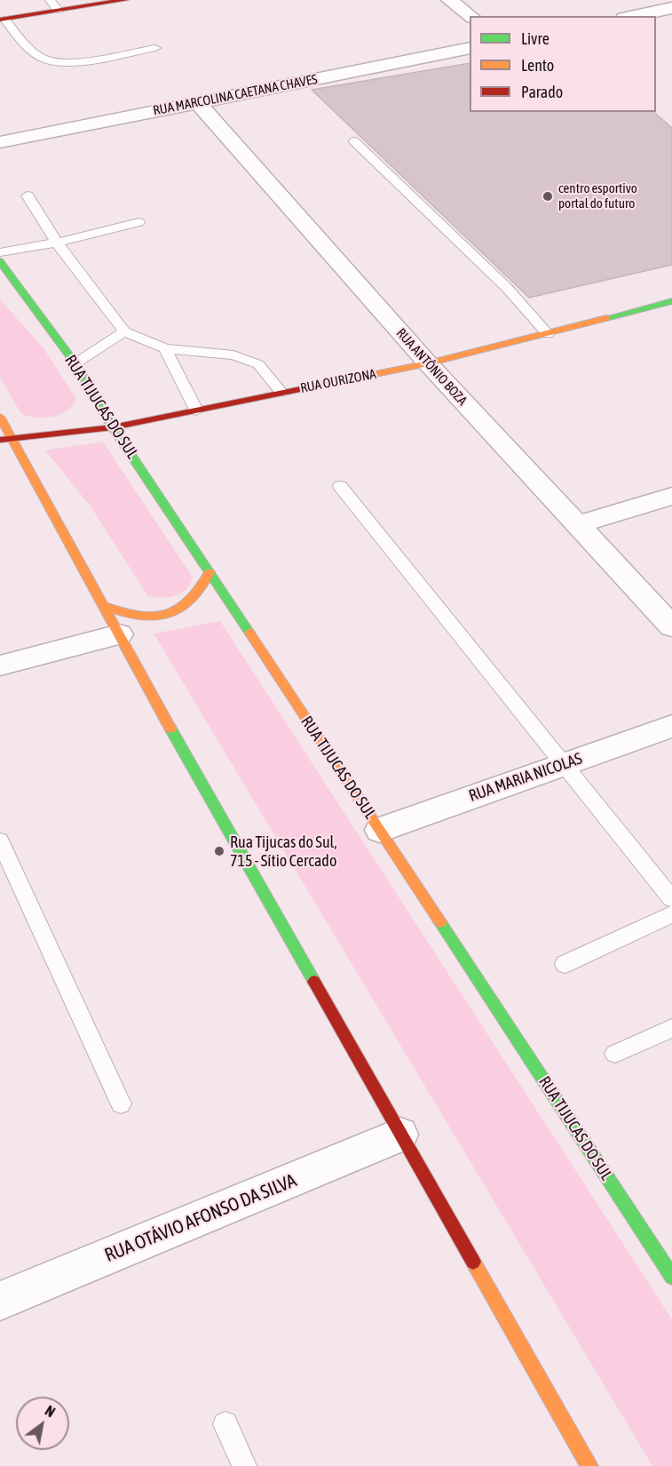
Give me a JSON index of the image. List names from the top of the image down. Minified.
{"streets":{"main road":["RUA OURIZONA","RUA TIJUCAS DO SUL"],"street":["RUA MARCOLINA CAETANA CHAVES","RUA ANTÔNIO BOZA","RUA MARIA NICOLAS","RUA OTÁVIO AFONSO DA SILVA"]},"crossings":[["RUA MARCOLINA CAETANA CHAVES","RUA ANTÔNIO BOZA"],["RUA ANTÔNIO BOZA","RUA OURIZONA"],["RUA OURIZONA","RUA TIJUCAS DO SUL"],["RUA TIJUCAS DO SUL","RUA MARIA NICOLAS"]],"places":["centro esportivo portal do futuro","Rua Tijucas do Sul, 715 - Sítio Cercado"],"legend":["Livre","Lento","Parado"],"north":"top right"}
